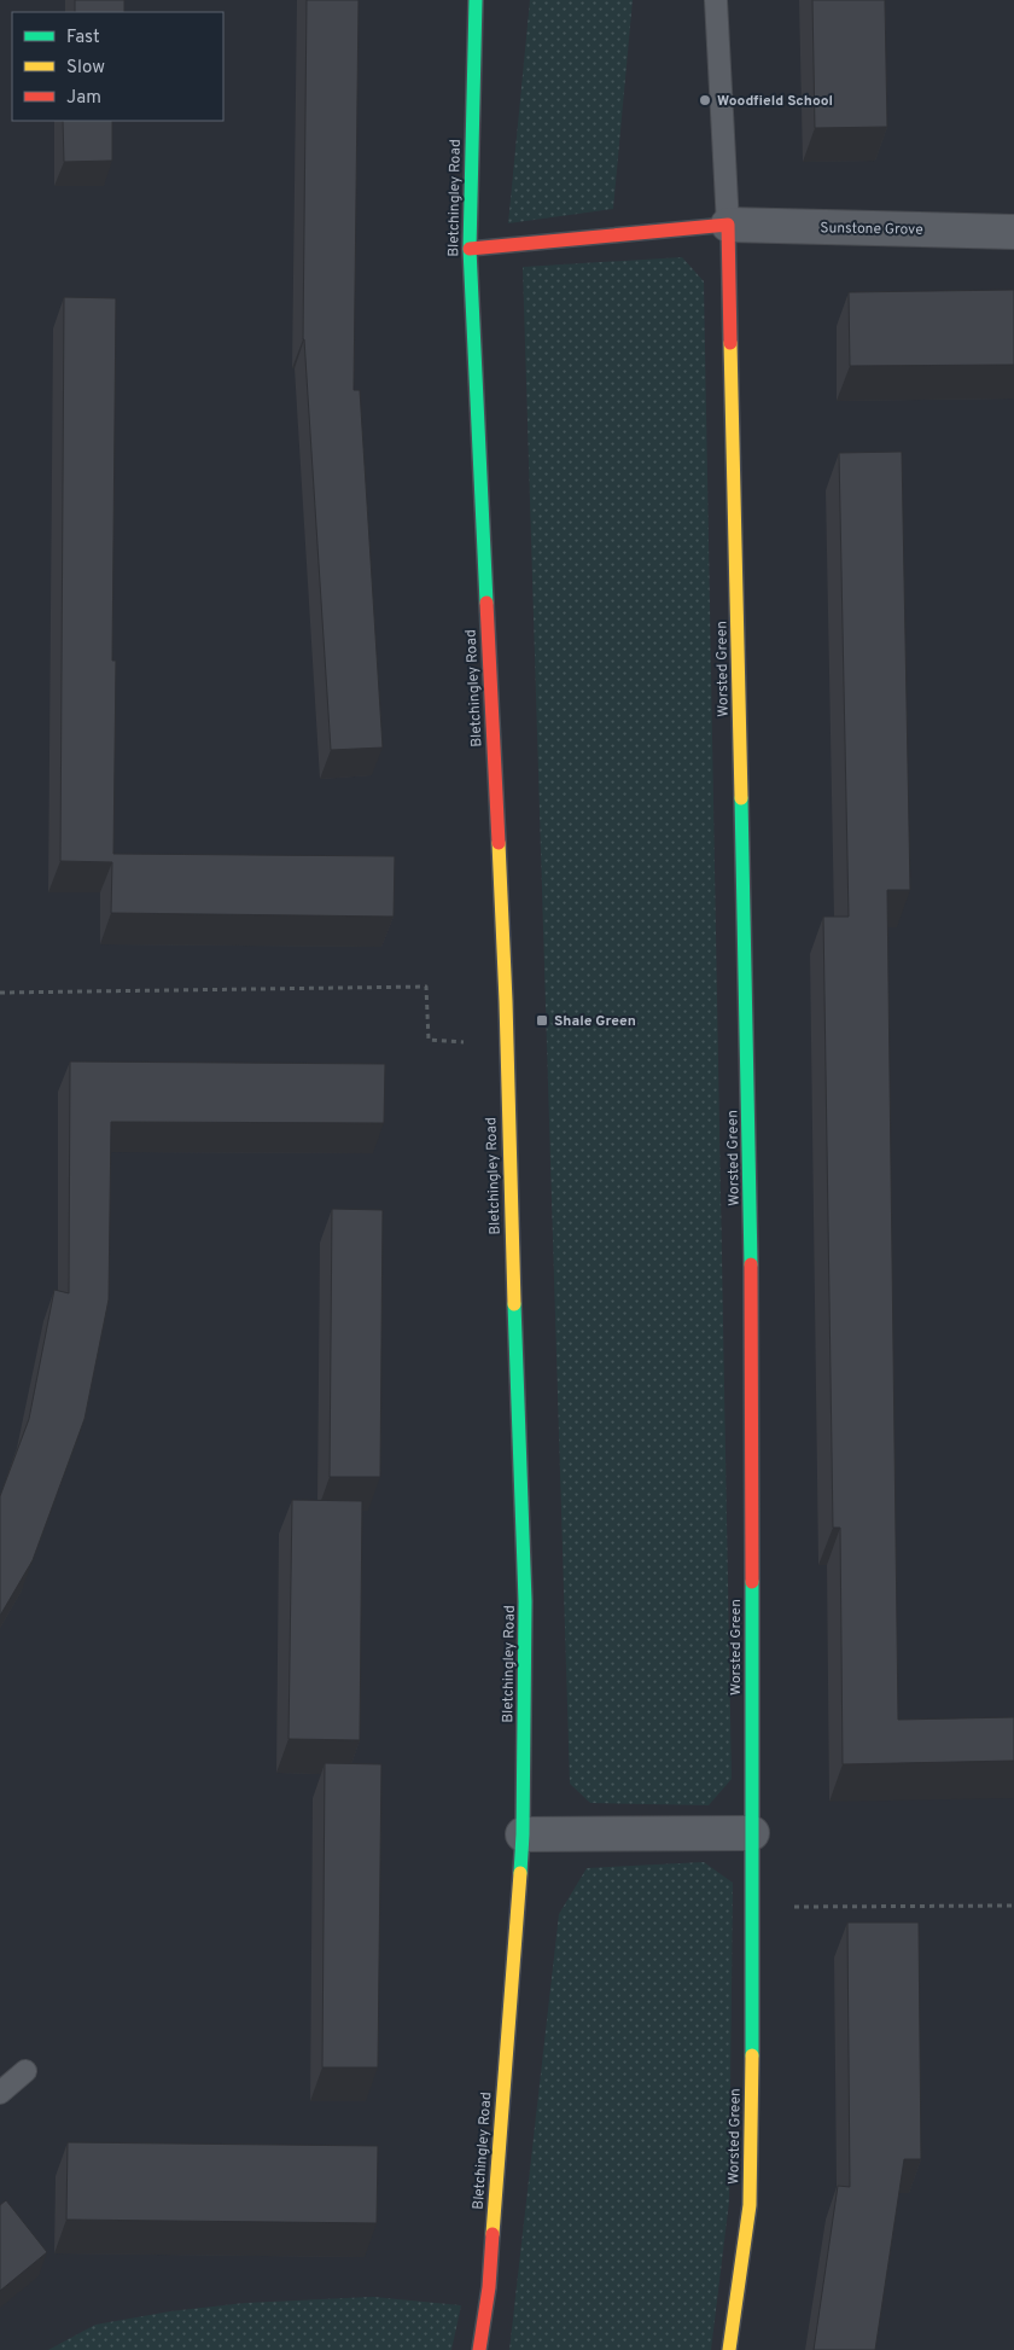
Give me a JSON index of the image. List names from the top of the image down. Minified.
{"streets":{"street":["Bletchingley Road","Sunstone Grove","Worsted Green"]},"crossings":[["Sunstone Grove","Worsted Green"]],"places":{"other":["Woodfield School"],"transit":["Shale Green"]},"legend":["Fast","Slow","Jam"]}
